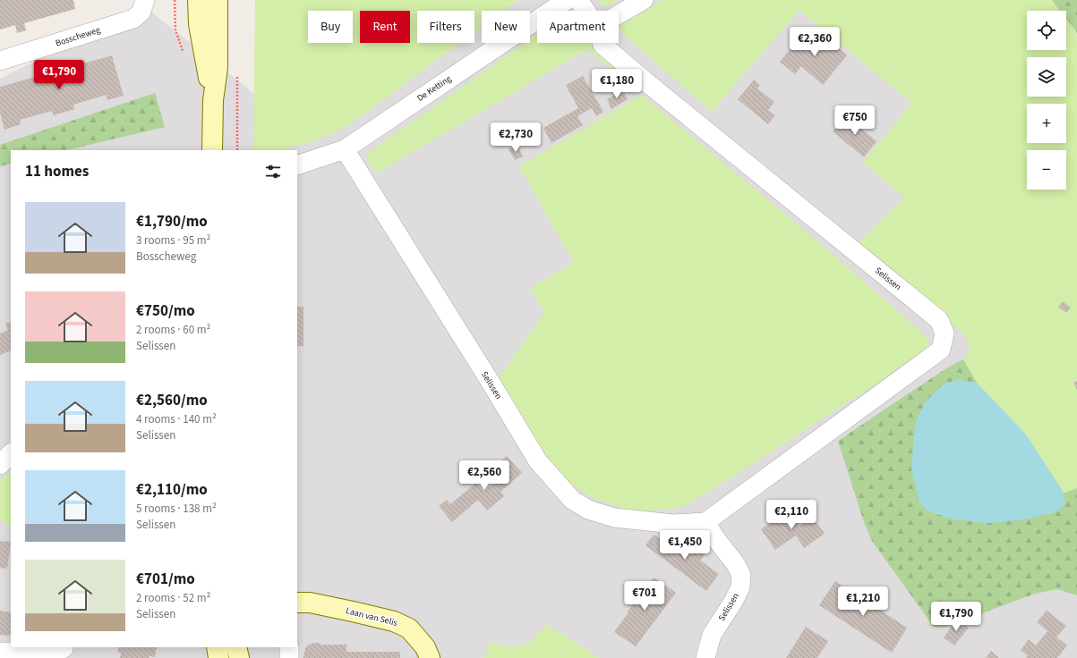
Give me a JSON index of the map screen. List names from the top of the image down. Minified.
{"streets":{"main road":["Laan van Selis"],"street":["Bosscheweg","De Ketting","Selissen"]},"crossings":[["De Ketting","Selissen"]],"page":{"map_buttons":["+","−"],"chip":["Buy","Rent","Filters","New","Apartment"],"price":["€2,360","€1,790","€1,180","€750","€2,730","€2,560","€2,110","€1,450","€701","€1,210","€1,790"],"heading":"11 homes","list":[{"name":"€1,790/mo","note":"3 rooms · 95 m² · Bosscheweg"},{"name":"€750/mo","note":"2 rooms · 60 m² · Selissen"},{"name":"€2,560/mo","note":"4 rooms · 140 m² · Selissen"},{"name":"€2,110/mo","note":"5 rooms · 138 m² · Selissen"},{"name":"€701/mo","note":"2 rooms · 52 m² · Selissen"}]}}
